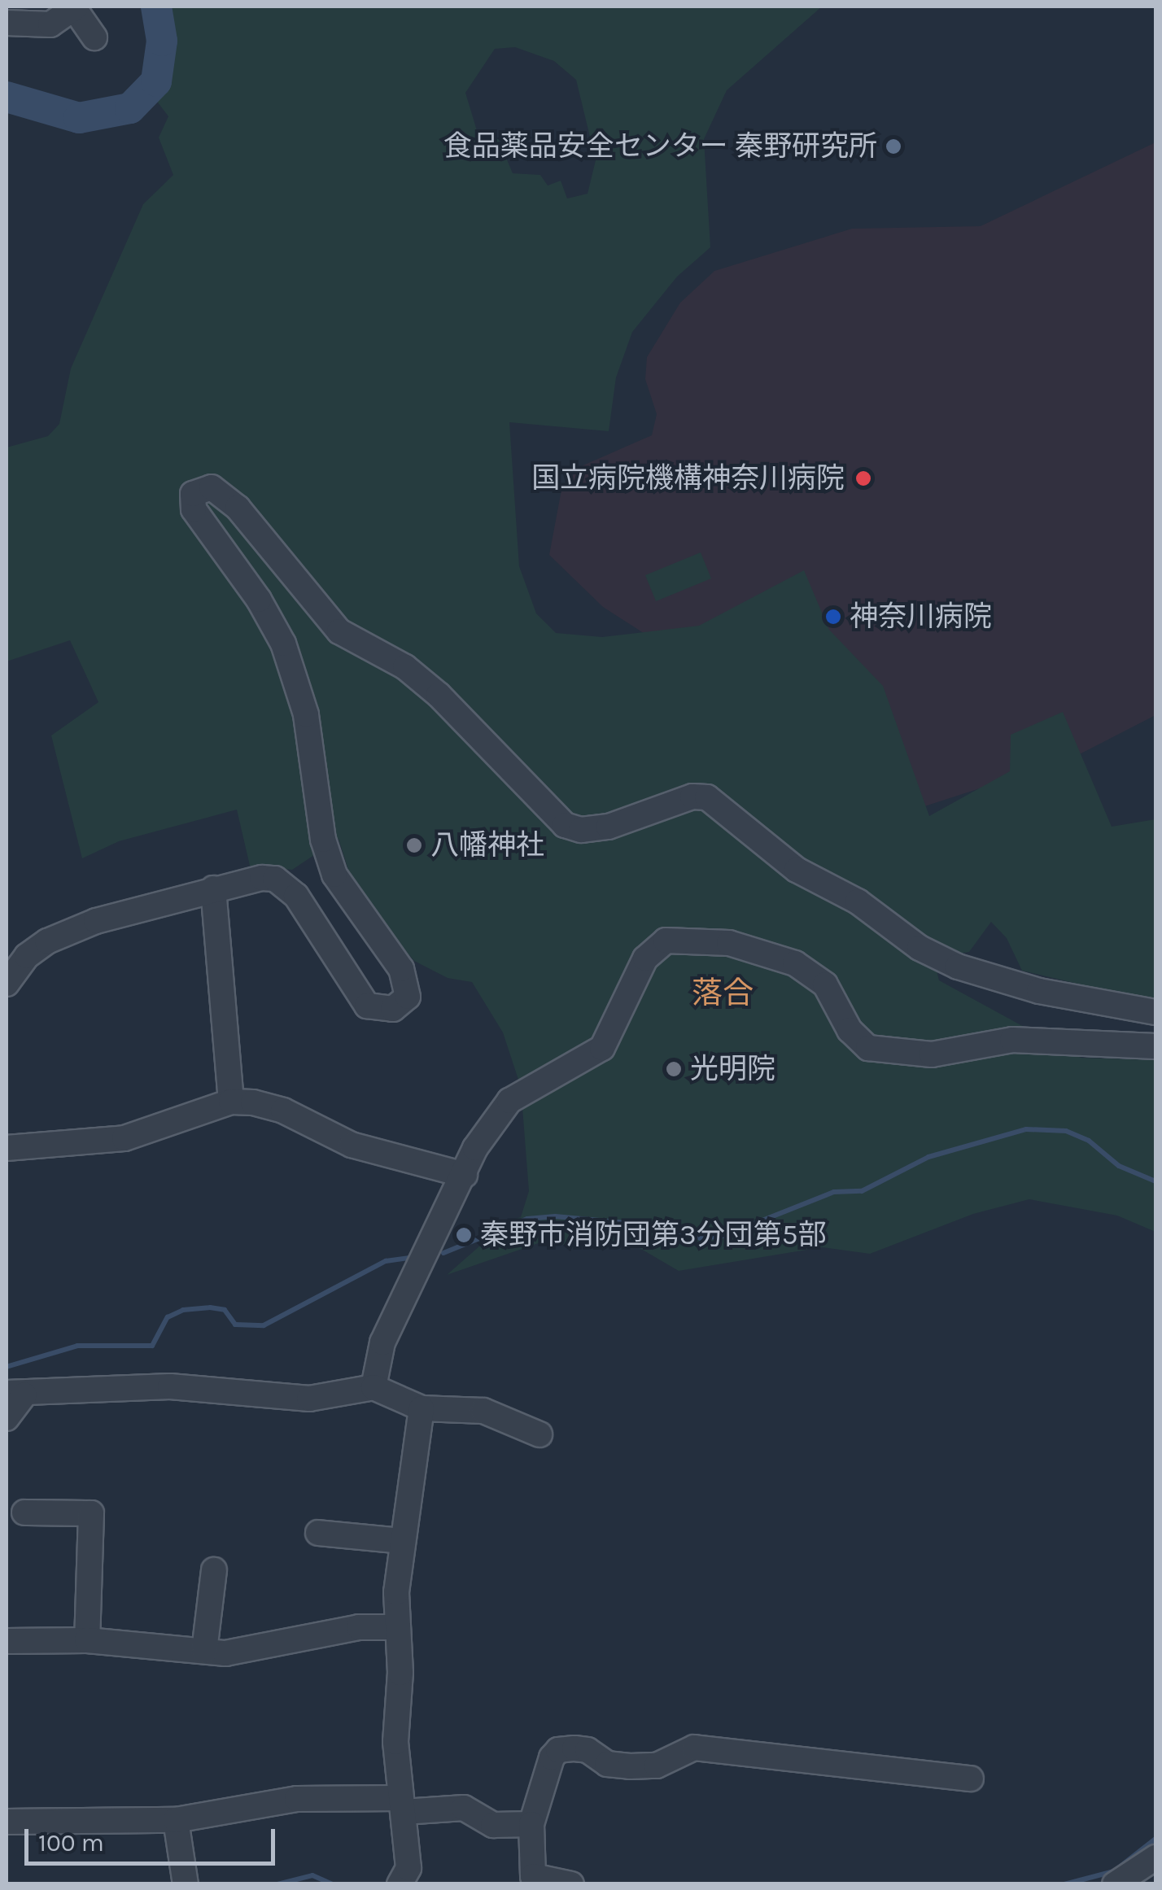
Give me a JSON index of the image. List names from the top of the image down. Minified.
{"districts":["落合"],"places":["食品薬品安全センター 秦野研究所","国立病院機構神奈川病院","神奈川病院","八幡神社","光明院","秦野市消防団第3分団第5部"],"scale_bar":"100 m"}
